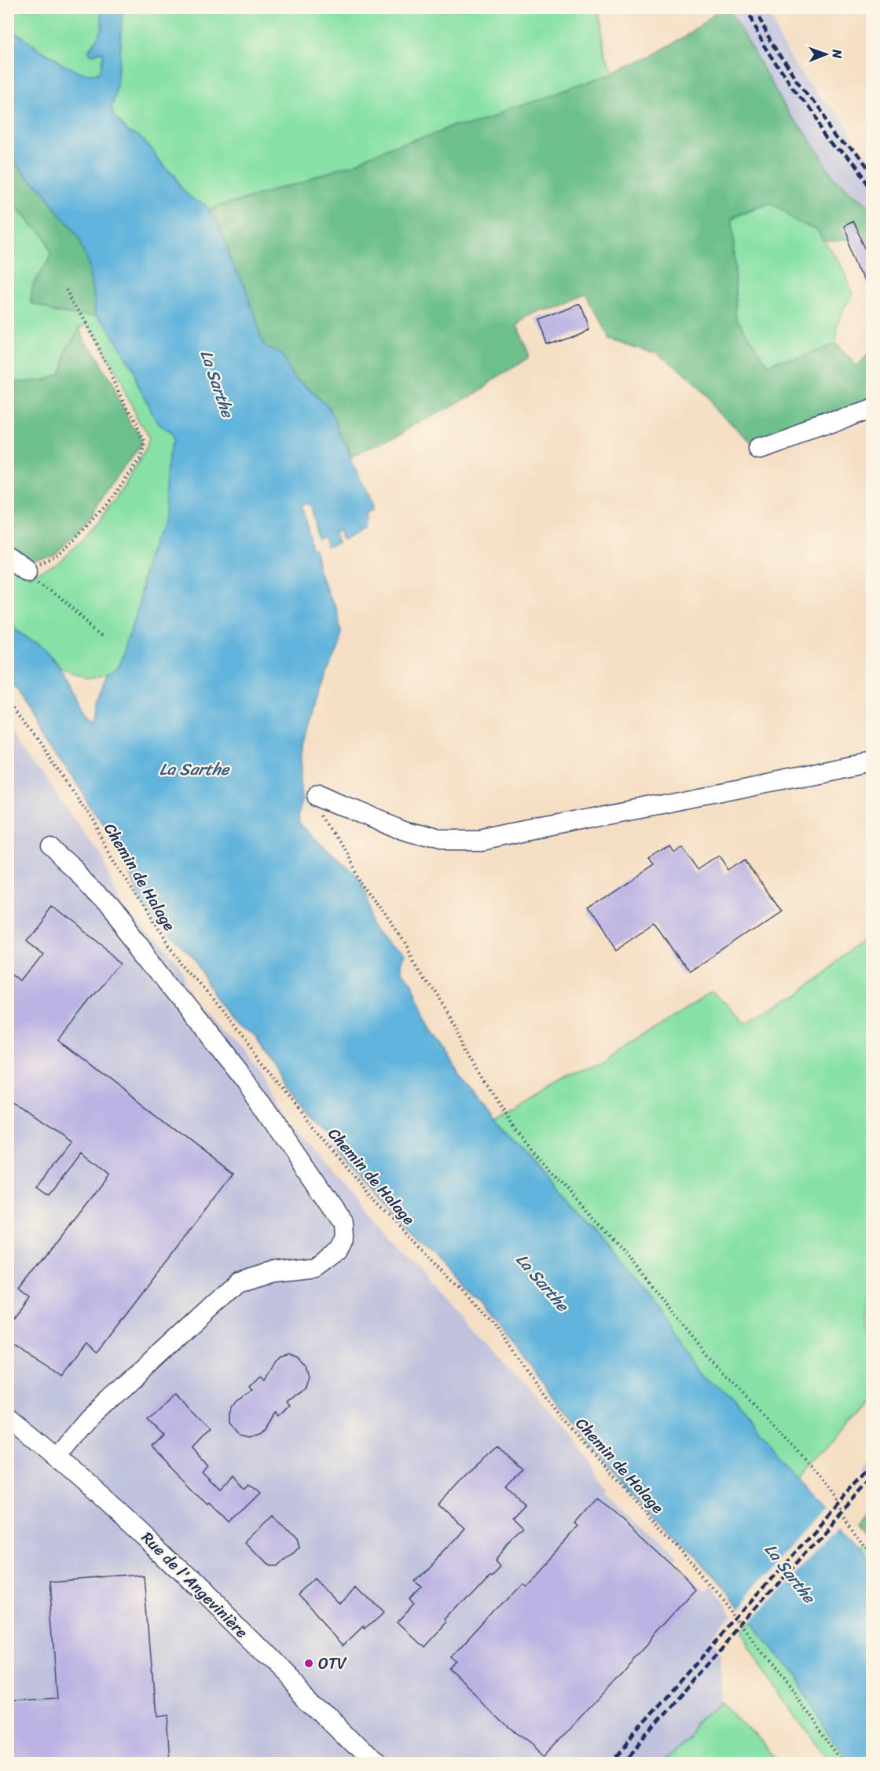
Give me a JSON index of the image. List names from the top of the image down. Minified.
{"streets":{"street":["Rue de l'Angevinière"],"path":["Chemin de Halage"]},"water":["La Sarthe"],"places":["OTV"],"north":"right"}
